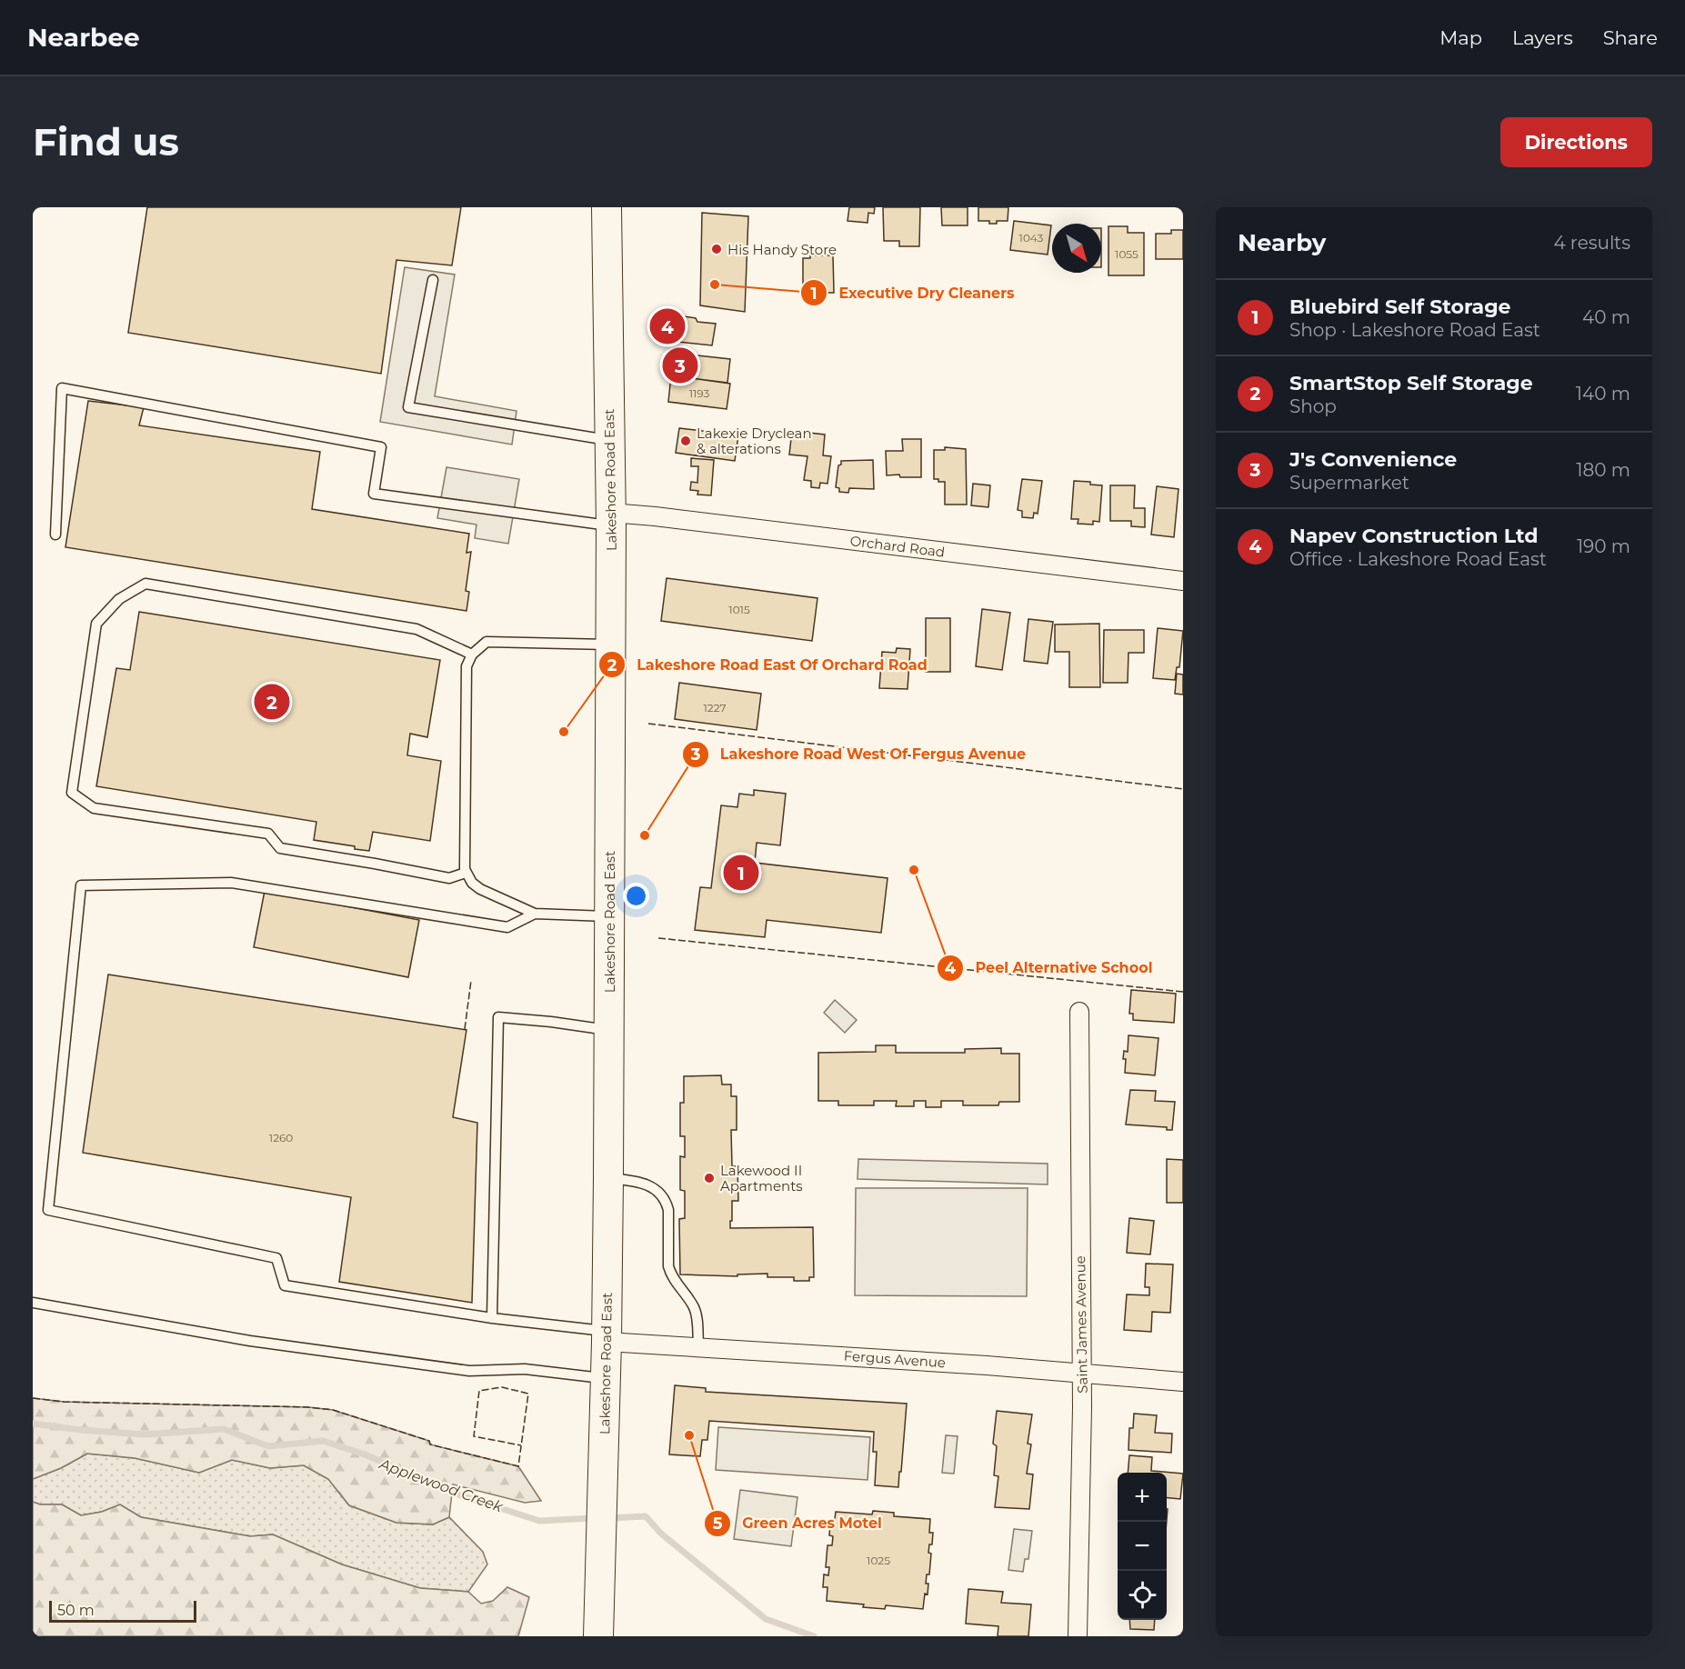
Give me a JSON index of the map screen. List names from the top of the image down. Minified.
{"streets":{"main road":["Lakeshore Road East"],"street":["Orchard Road","Saint James Avenue","Fergus Avenue"]},"crossings":[["Lakeshore Road East","Orchard Road"],["Lakeshore Road East","Fergus Avenue"],["Saint James Avenue","Fergus Avenue"]],"water":["Applewood Creek"],"places":["His Handy Store","Executive Dry Cleaners","Lakexie Dryclean & alterations","Lakeshore Road East Of Orchard Road","Lakeshore Road West Of Fergus Avenue","Peel Alternative School","Lakewood II Apartments","Green Acres Motel"],"house_numbers":["1043","1055","1193","1015","1227","1260","1025"],"scale_bar":"50 m","north":"bottom right","page":{"header":"Nearbee","nav":["Map","Layers","Share"],"buttons":"Directions","title":"Find us","heading":["Nearby","4 results"],"list":[{"mark":"1","name":"Bluebird Self Storage","note":"Shop · Lakeshore Road East","value":"40 m"},{"mark":"2","name":"SmartStop Self Storage","note":"Shop","value":"140 m"},{"mark":"3","name":"J's Convenience","note":"Supermarket","value":"180 m"},{"mark":"4","name":"Napev Construction Ltd","note":"Office · Lakeshore Road East","value":"190 m"}],"pins":["4","3","2","1"],"map_buttons":["+","−"],"scale":"50 m"}}
